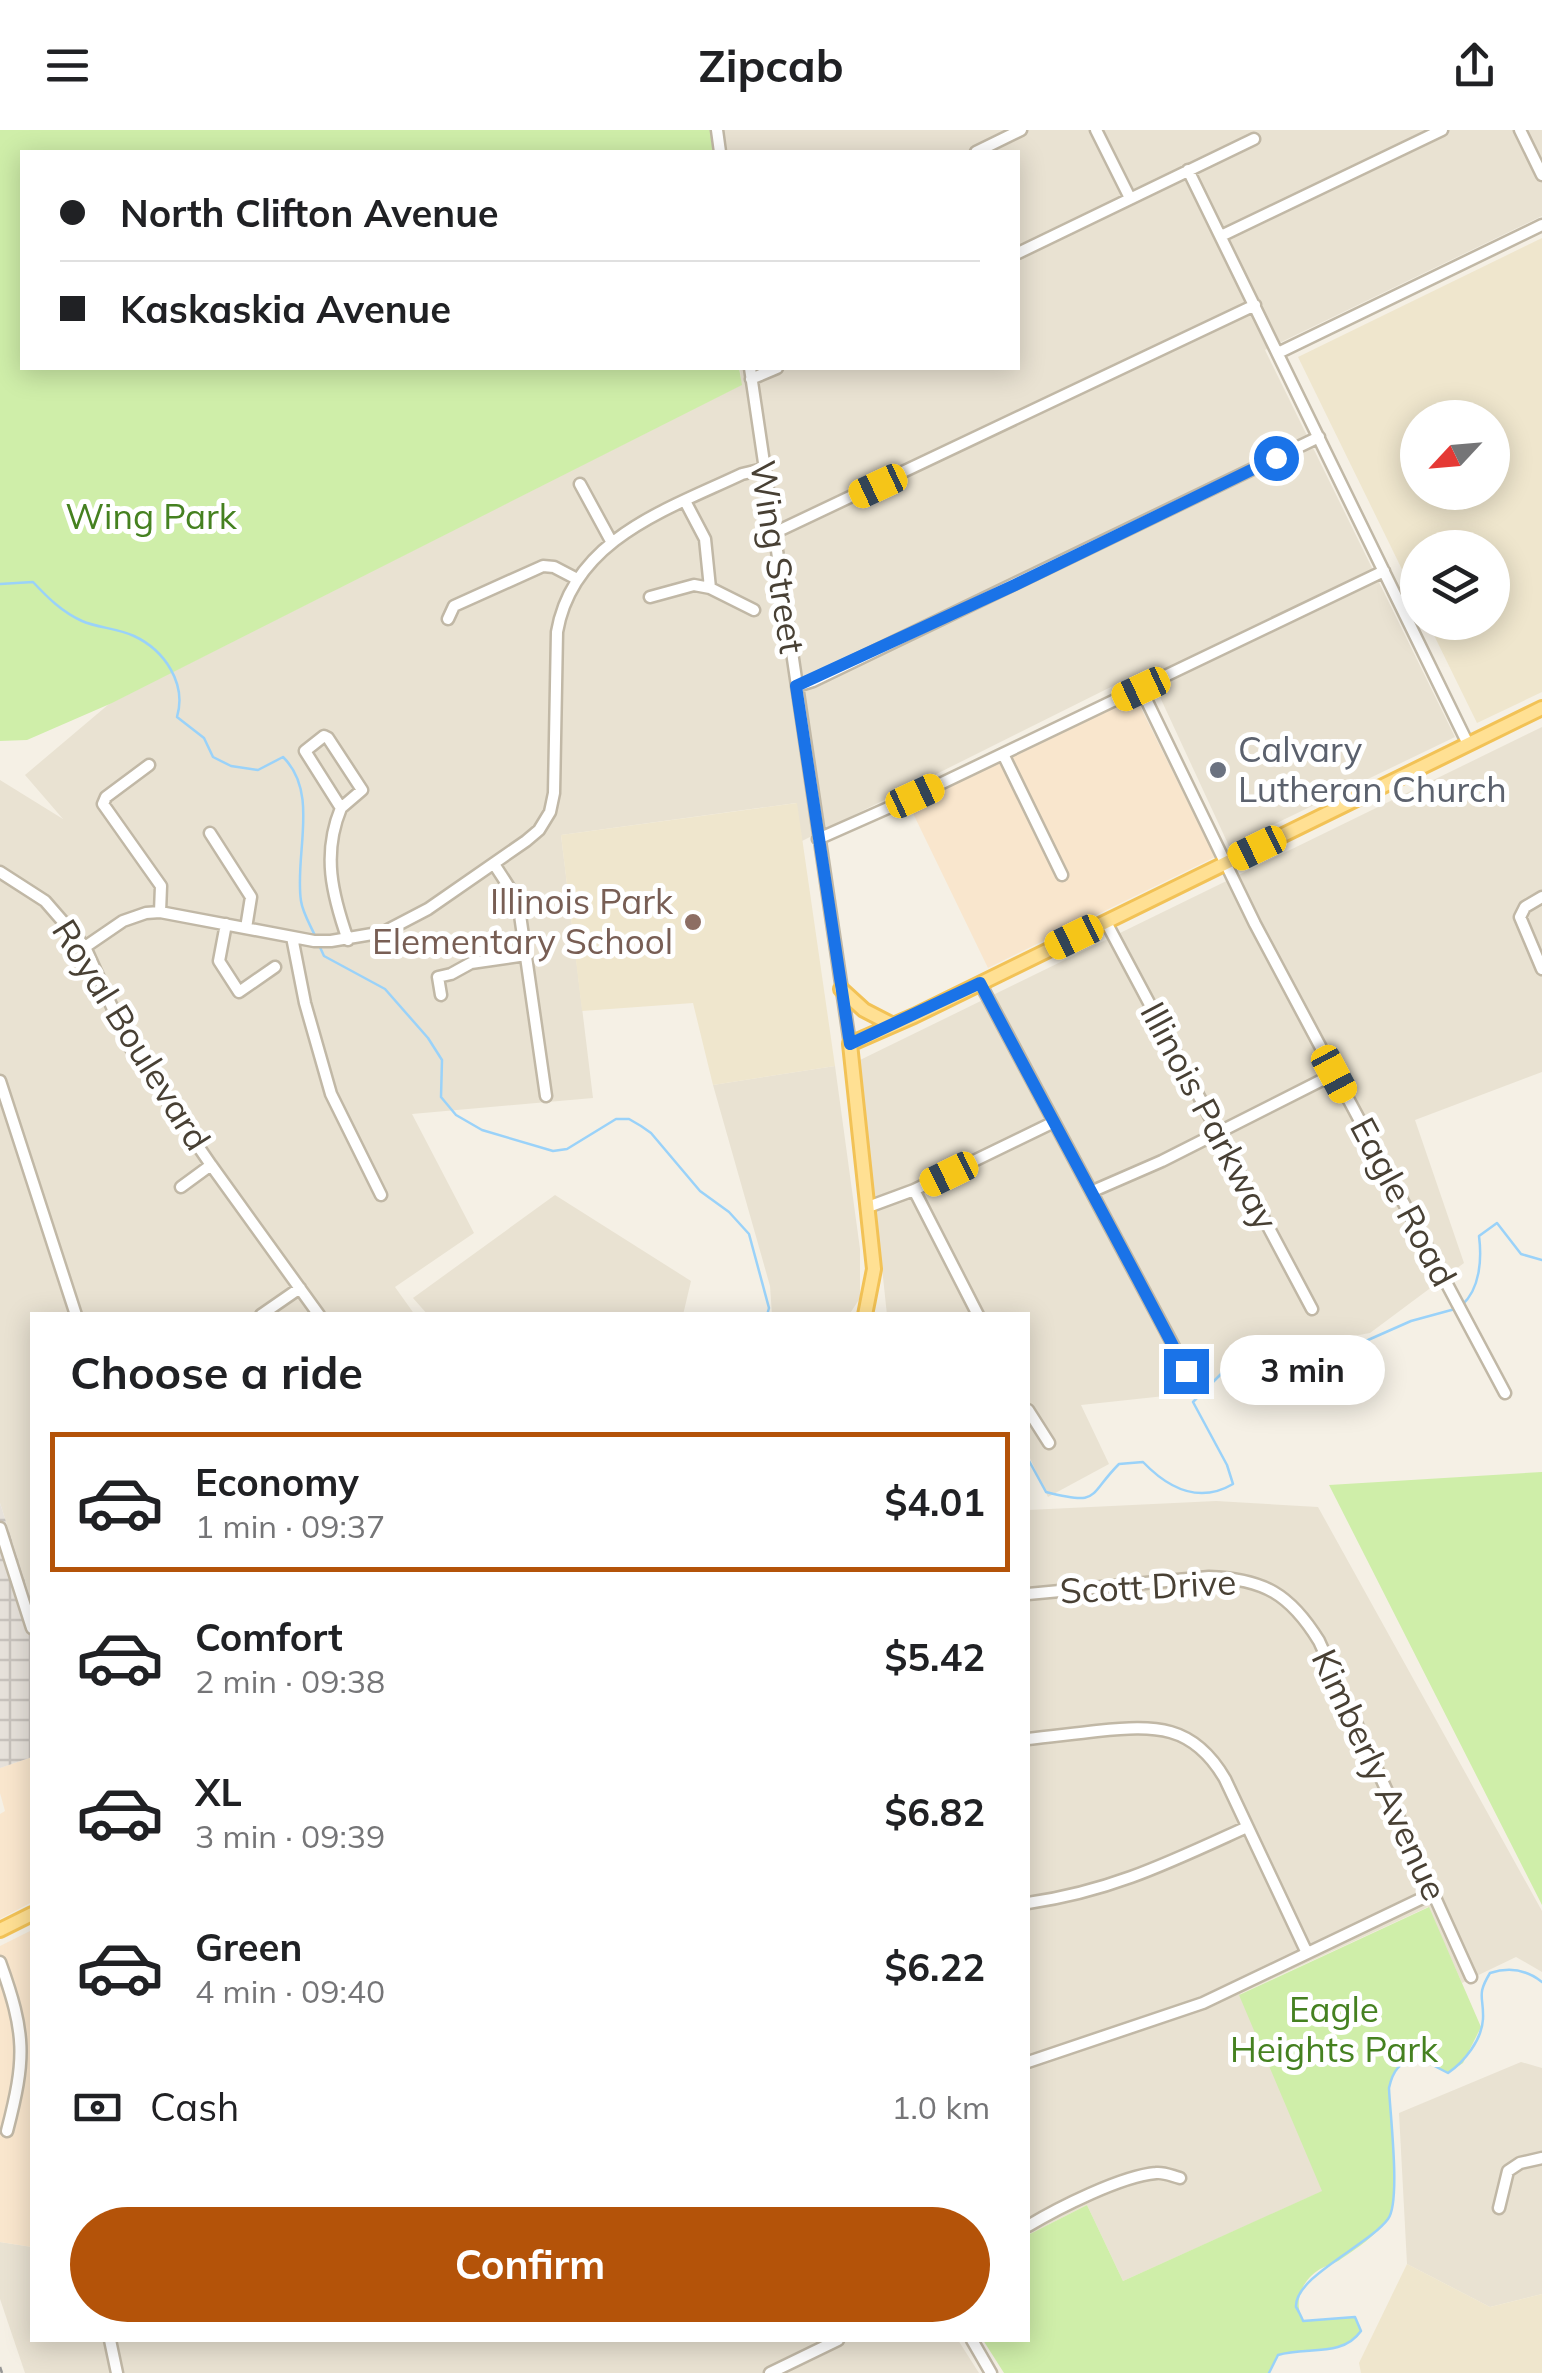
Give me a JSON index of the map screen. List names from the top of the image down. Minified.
{"streets":{"street":["Wing Street","Royal Boulevard","Illinois Parkway","Eagle Road","Scott Drive","Kimberly Avenue"]},"crossings":[["Scott Drive","Kimberly Avenue"]],"parks":["Wing Park","Eagle Heights Park"],"places":["Calvary Lutheran Church","Illinois Park Elementary School"],"north":"bottom left","page":{"header":"Zipcab","banner":["North Clifton Avenue","Kaskaskia Avenue"],"heading":"Choose a ride","bubble":"3 min","list":[{"name":"Economy","note":"1 min · 09:37","value":"$4.01"},{"name":"Comfort","note":"2 min · 09:38","value":"$5.42"},{"name":"XL","note":"3 min · 09:39","value":"$6.82"},{"name":"Green","note":"4 min · 09:40","value":"$6.22"}],"pay":["Cash","1.0 km"],"buttons":"Confirm"}}
